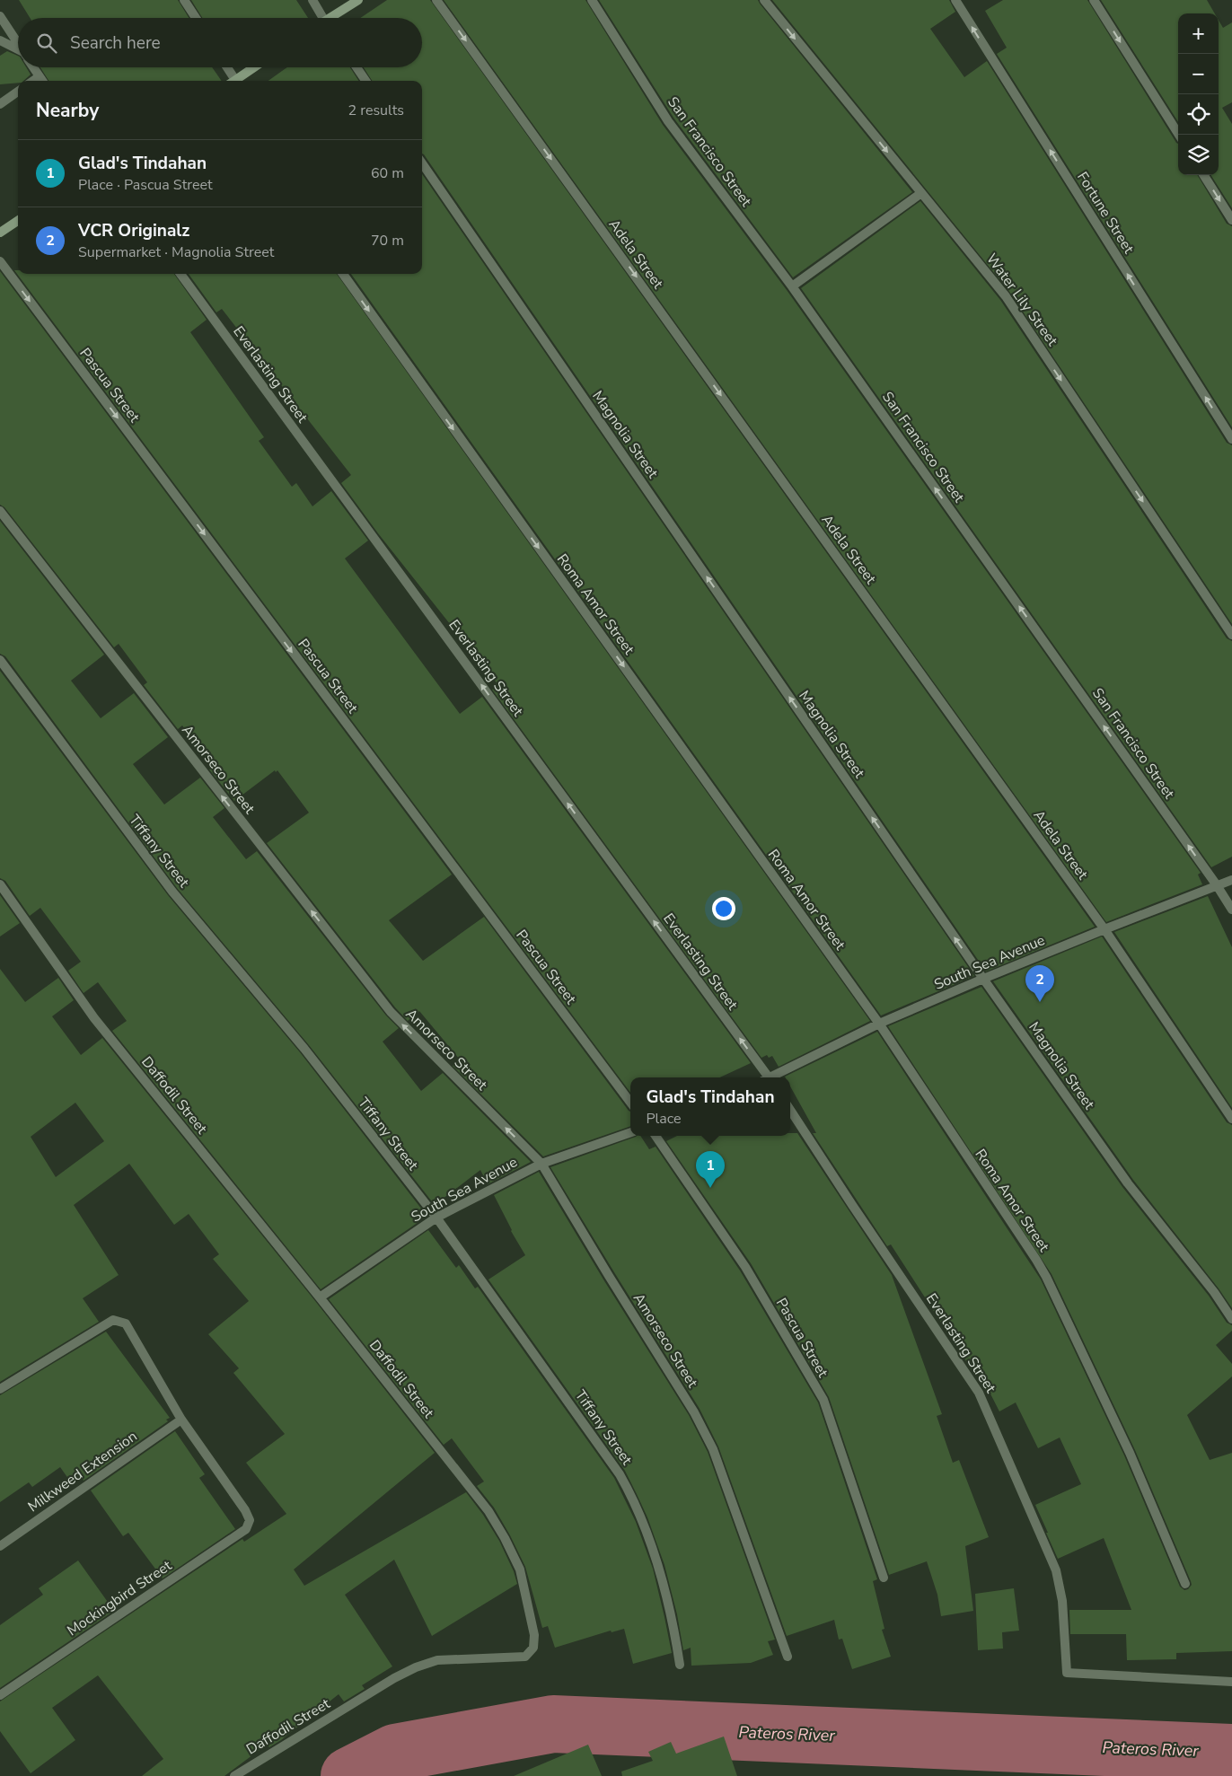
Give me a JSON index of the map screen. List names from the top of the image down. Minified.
{"streets":{"street":["San Francisco Street","Fortune Street","Adela Street","Water Lily Street","Everlasting Street","Pascua Street","Magnolia Street","Roma Amor Street","Amorseco Street","Tiffany Street","South Sea Avenue","Daffodil Street","Milkweed Extension","Mockingbird Street"]},"crossings":[["San Francisco Street","South Sea Avenue"],["Adela Street","South Sea Avenue"],["Magnolia Street","South Sea Avenue"],["Roma Amor Street","South Sea Avenue"],["Amorseco Street","South Sea Avenue"],["Tiffany Street","South Sea Avenue"],["South Sea Avenue","Daffodil Street"],["Milkweed Extension","Mockingbird Street"]],"one_way":["San Francisco Street","Fortune Street","Adela Street","Water Lily Street","Everlasting Street","Pascua Street","Magnolia Street","Roma Amor Street","Amorseco Street"],"water":["Pateros River"],"page":{"map_buttons":["+","−"],"search":"Search here","heading":["Nearby","2 results"],"list":[{"mark":"1","name":"Glad's Tindahan","note":"Place · Pascua Street","value":"60 m"},{"mark":"2","name":"VCR Originalz","note":"Supermarket · Magnolia Street","value":"70 m"}],"pins":["2","1"],"popup":["Glad's Tindahan","Place"]}}
